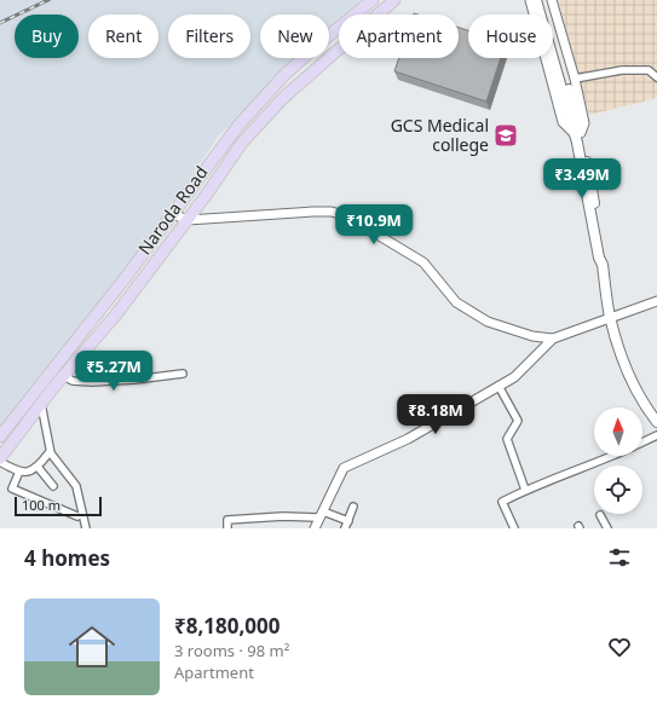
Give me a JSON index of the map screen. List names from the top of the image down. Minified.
{"streets":{"main road":["Naroda Road"]},"places":{"school or university":["GCS Medical college"]},"scale_bar":"100 m","north":"top","page":{"chip":["Buy","Rent","Filters","New","Apartment","House"],"price":["₹3.49M","₹10.9M","₹5.27M","₹8.18M"],"scale":"100 m","heading":"4 homes","list":[{"name":"₹8,180,000","note":"3 rooms · 98 m² · Apartment"}]}}
